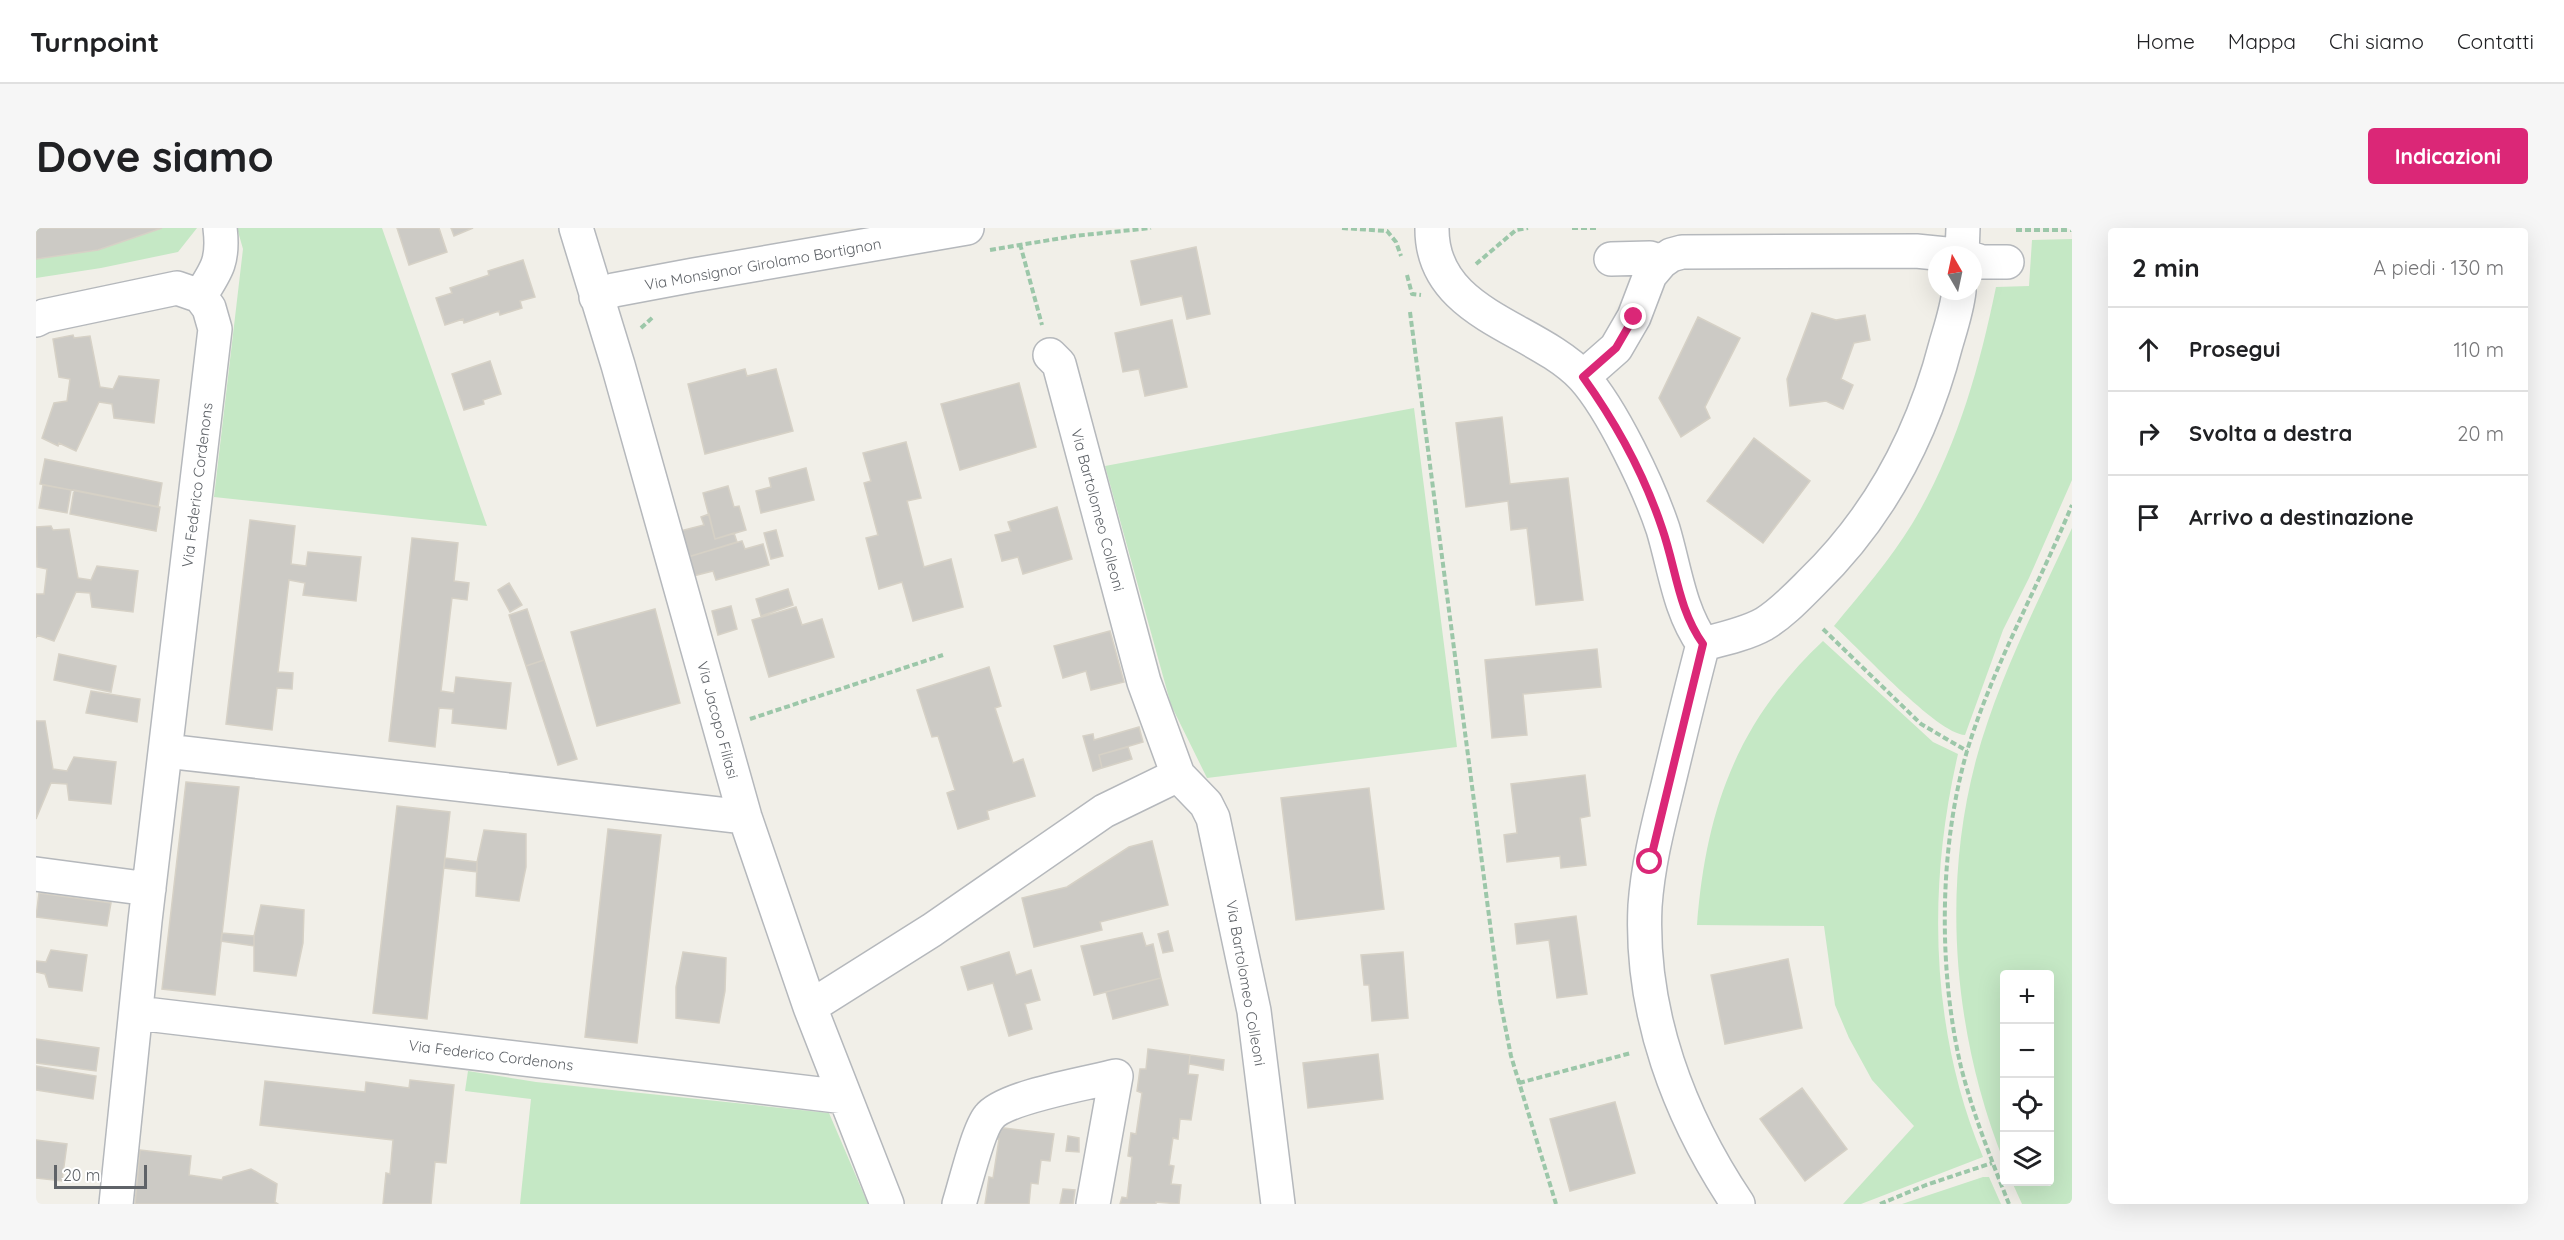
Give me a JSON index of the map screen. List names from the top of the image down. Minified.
{"streets":{"street":["Via Monsignor Girolamo Bortignon","Via Federico Cordenons","Via Bartolomeo Colleoni","Via Jacopo Filiasi"]},"crossings":[["Via Monsignor Girolamo Bortignon","Via Jacopo Filiasi"],["Via Federico Cordenons","Via Jacopo Filiasi"]],"scale_bar":"20 m","north":"top","page":{"header":"Turnpoint","nav":["Home","Mappa","Chi siamo","Contatti"],"buttons":"Indicazioni","title":"Dove siamo","heading":["2 min","A piedi · 130 m"],"list":[["Prosegui","110 m"],["Svolta a destra","20 m"],"Arrivo a destinazione"],"map_buttons":["+","−"],"scale":"20 m"}}
